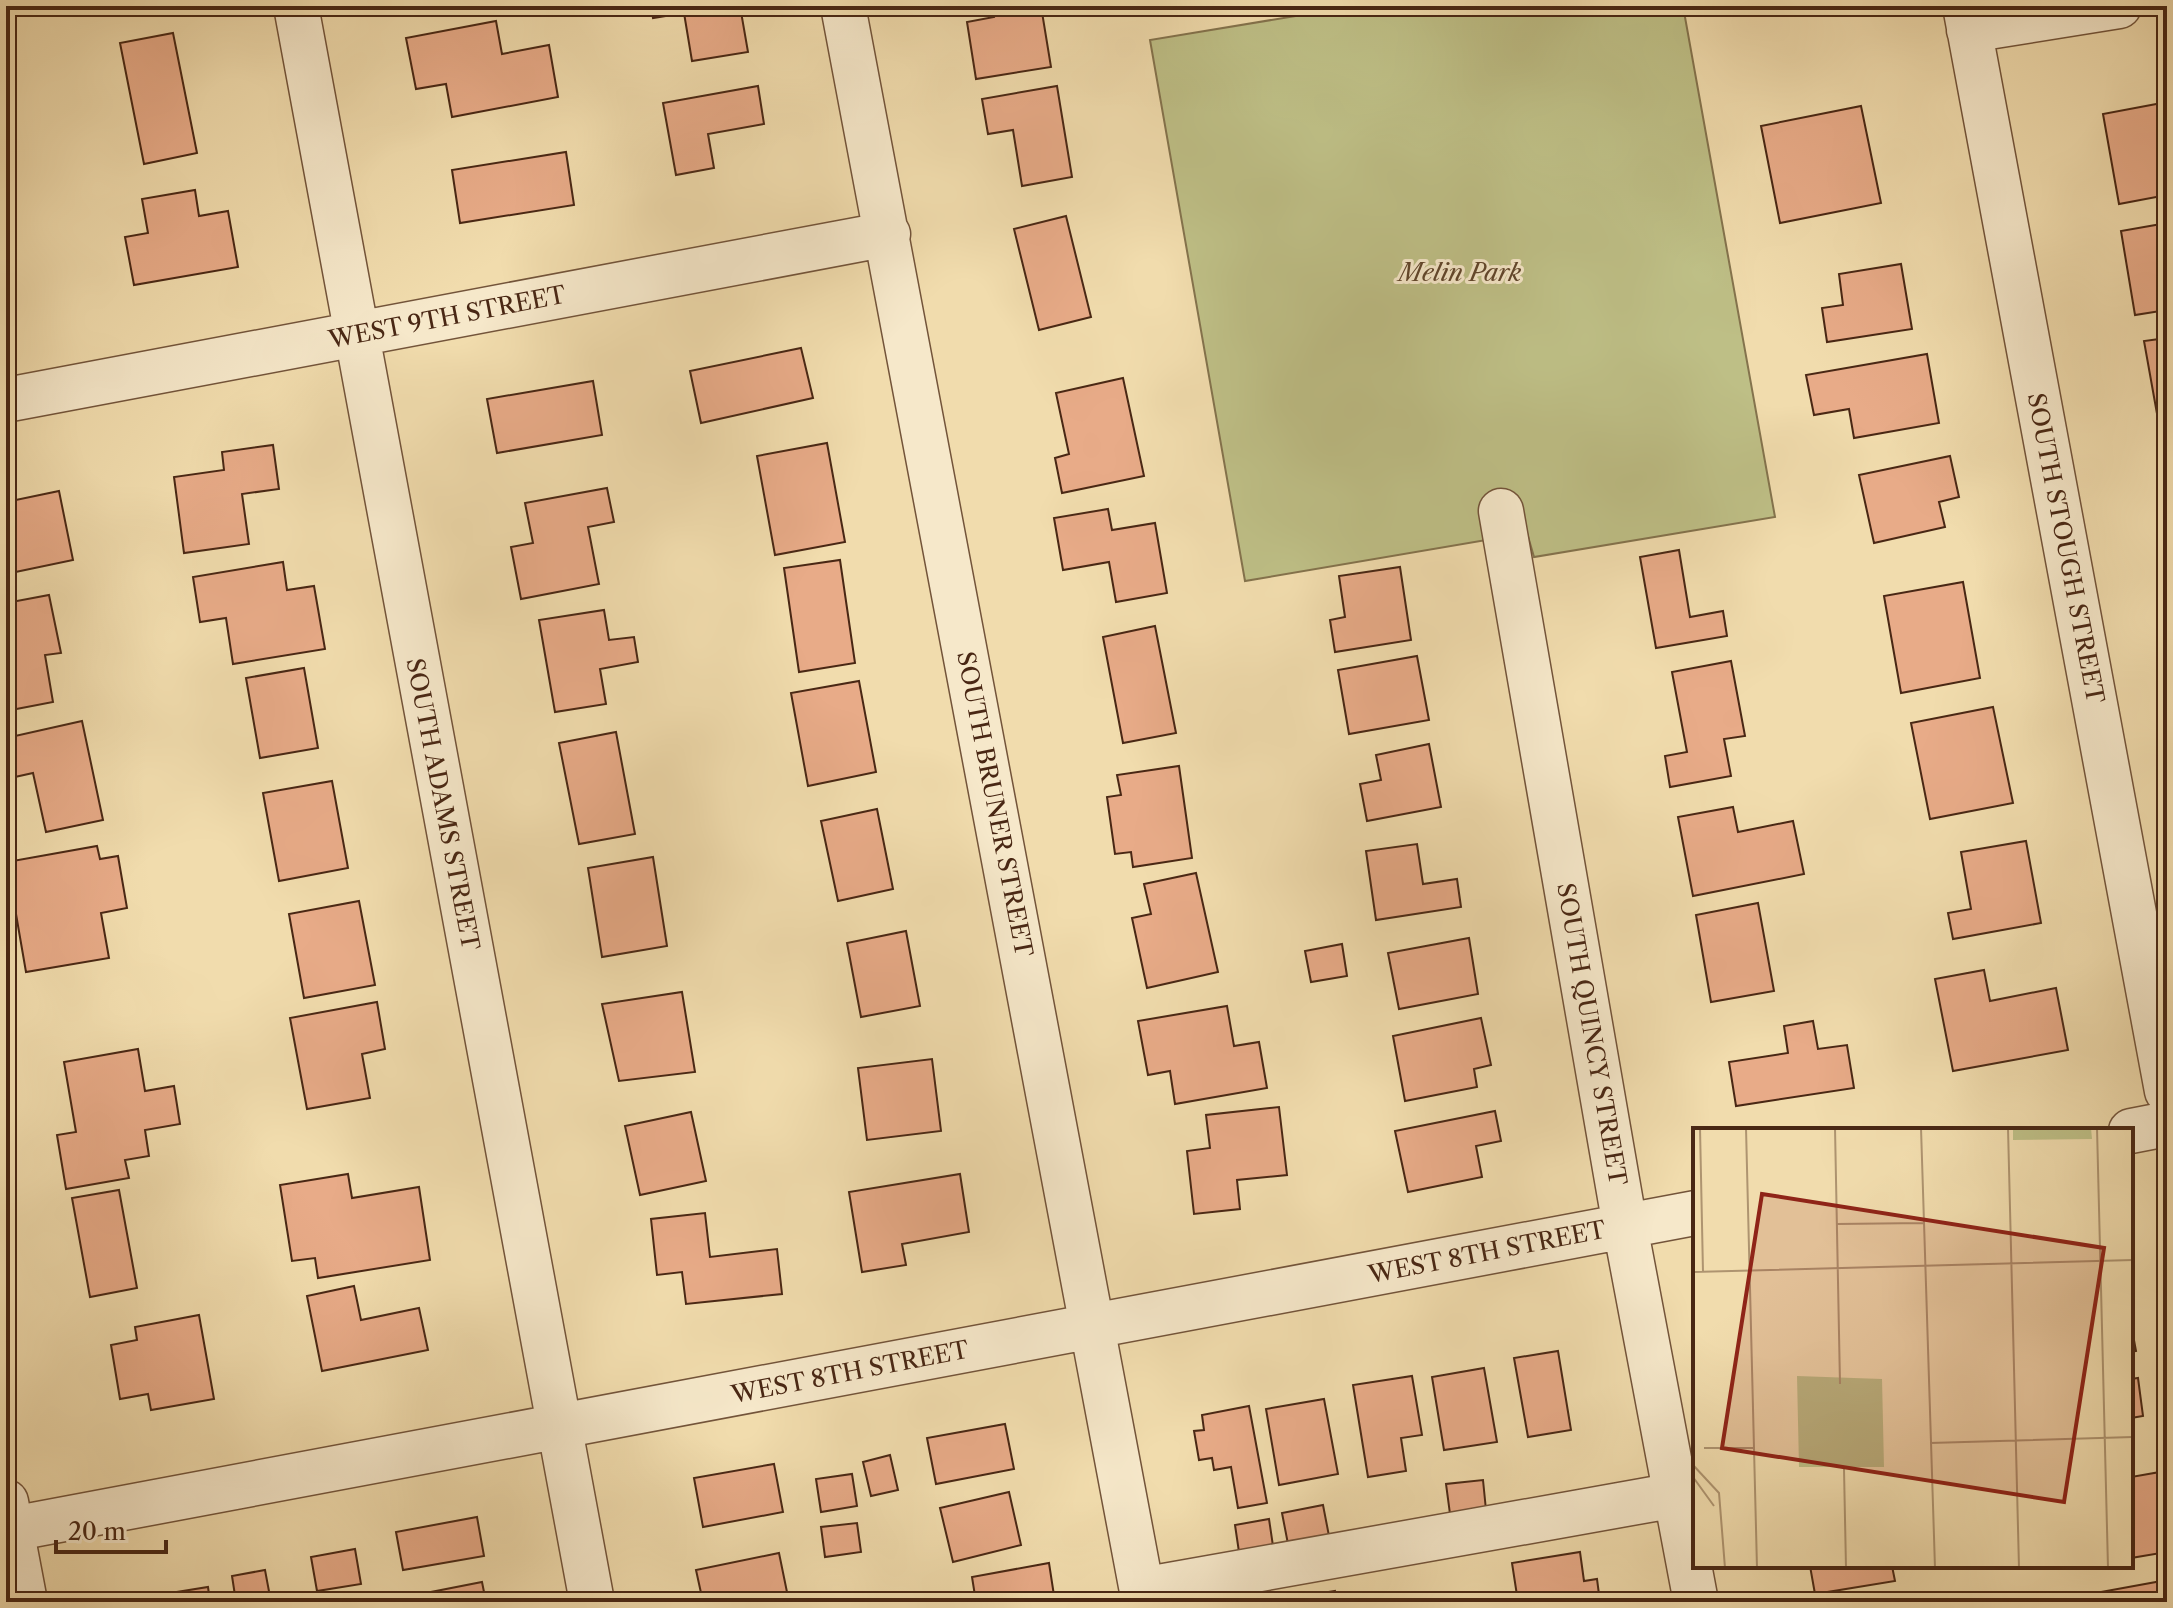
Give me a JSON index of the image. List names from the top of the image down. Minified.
{"streets":{"street":["WEST 9TH STREET","SOUTH STOUGH STREET","SOUTH ADAMS STREET","SOUTH BRUNER STREET","SOUTH QUINCY STREET","WEST 8TH STREET"]},"crossings":[["WEST 9TH STREET","SOUTH ADAMS STREET"],["WEST 9TH STREET","SOUTH BRUNER STREET"],["SOUTH ADAMS STREET","WEST 8TH STREET"],["SOUTH BRUNER STREET","WEST 8TH STREET"],["SOUTH QUINCY STREET","WEST 8TH STREET"]],"parks":["Melin Park"],"scale_bar":"20 m"}
